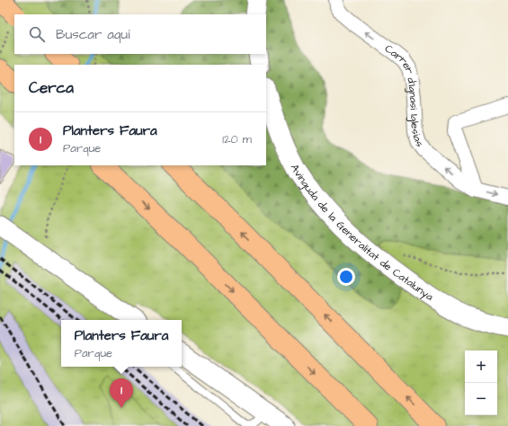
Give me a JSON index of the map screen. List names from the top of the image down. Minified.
{"streets":{"street":["Carrer d'Ignasi Iglesias","Avinguda de la Generalitat de Catalunya"]},"page":{"search":"Buscar aquí","heading":"Cerca","list":[{"mark":"1","name":"Planters Faura","note":"Parque","value":"120 m"}],"popup":["Planters Faura","Parque"],"map_buttons":["+","−"],"pins":"1"}}
